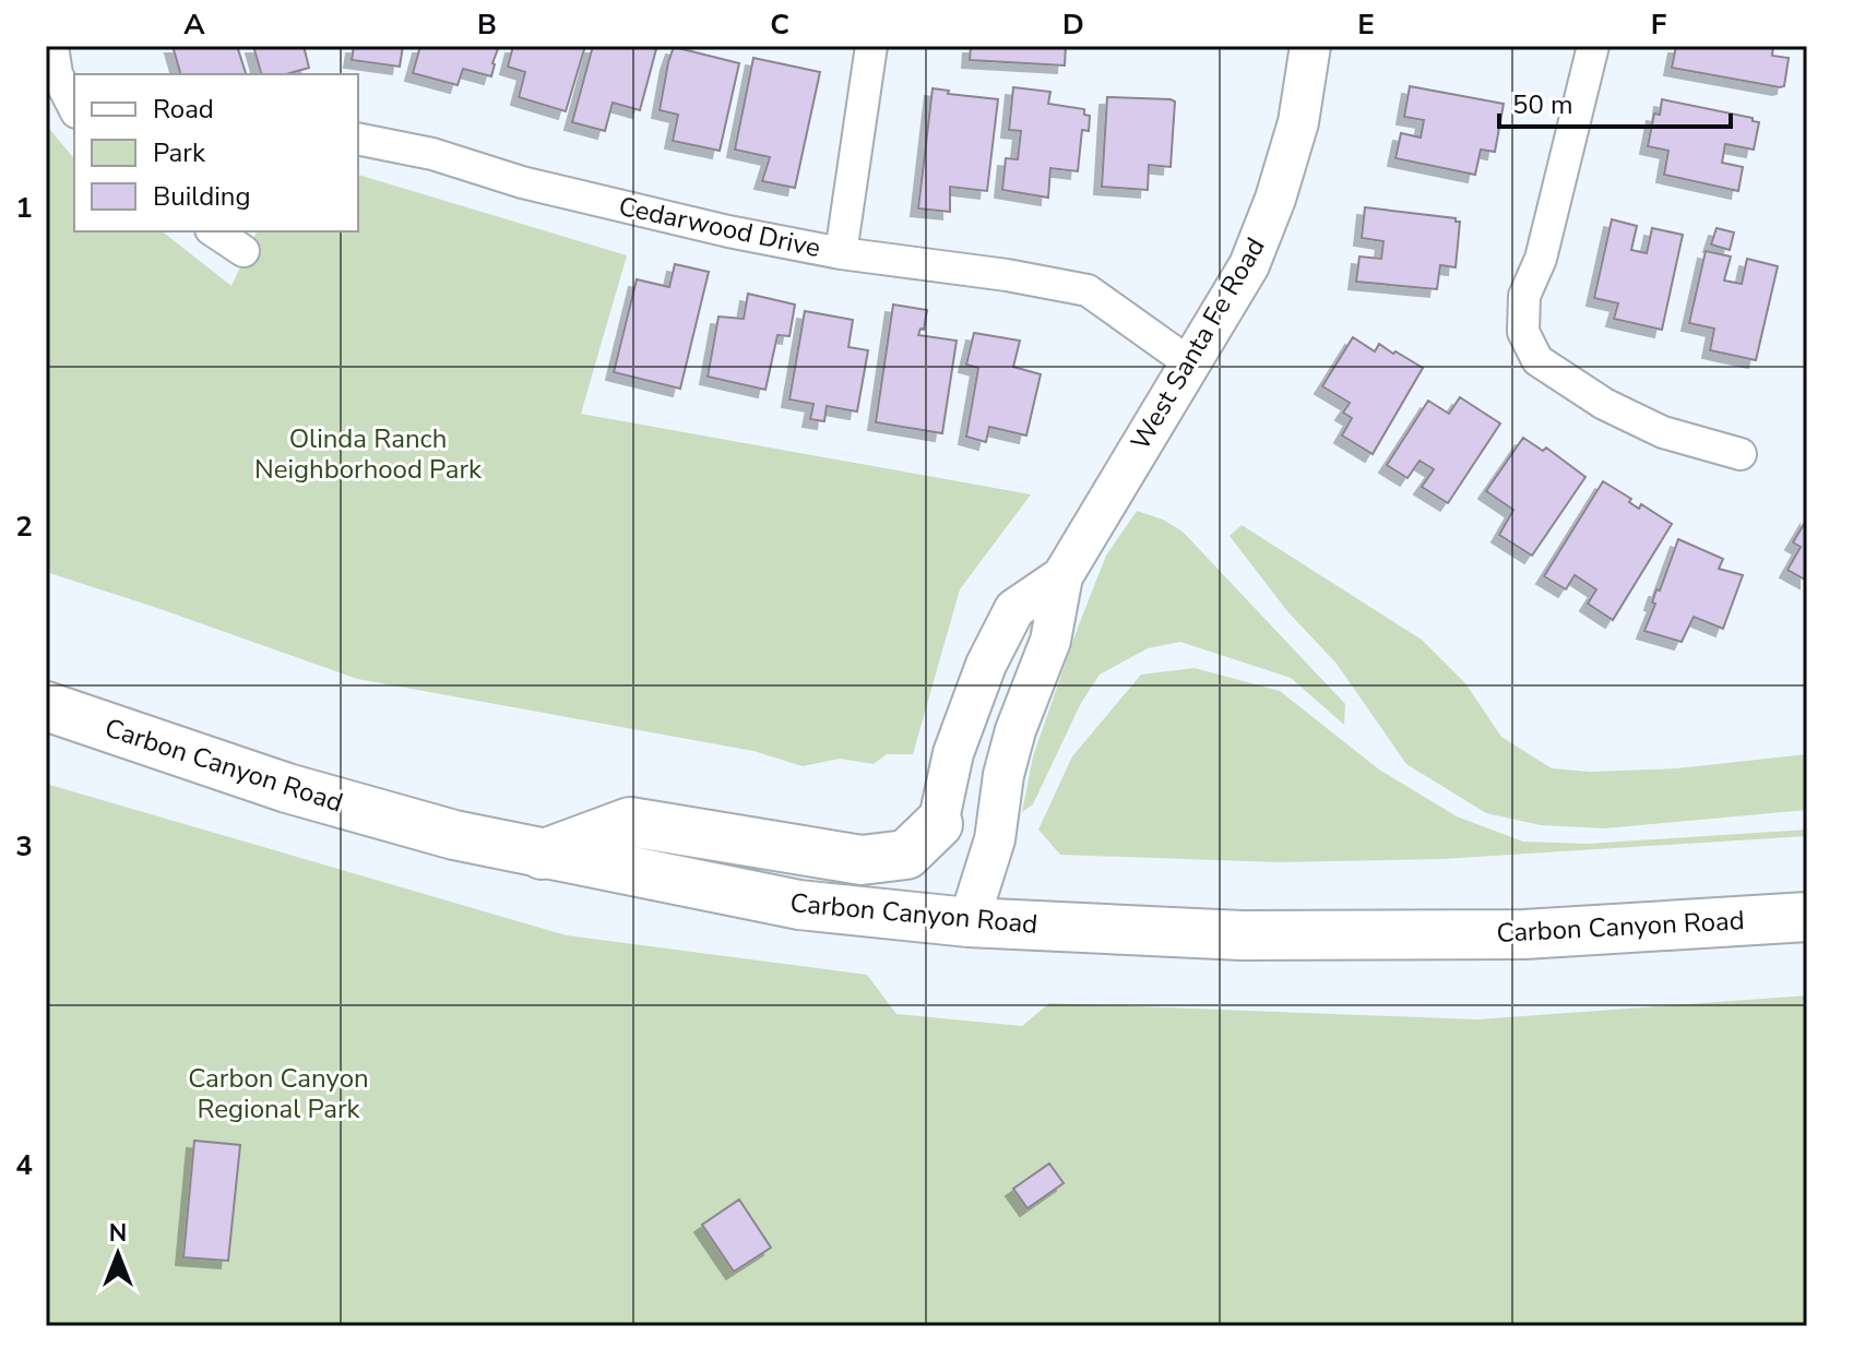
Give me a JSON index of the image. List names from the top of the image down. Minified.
{"streets":{"main road":["Carbon Canyon Road"],"street":["Cedarwood Drive","West Santa Fe Road"]},"crossings":[["Cedarwood Drive","West Santa Fe Road"],["West Santa Fe Road","Carbon Canyon Road"]],"parks":["Olinda Ranch Neighborhood Park","Carbon Canyon Regional Park"],"legend":["Road","Park","Building"],"scale_bar":"50 m","north":"top","grid":{"columns":["A","B","C","D","E","F"],"rows":["1","2","3","4"]}}
